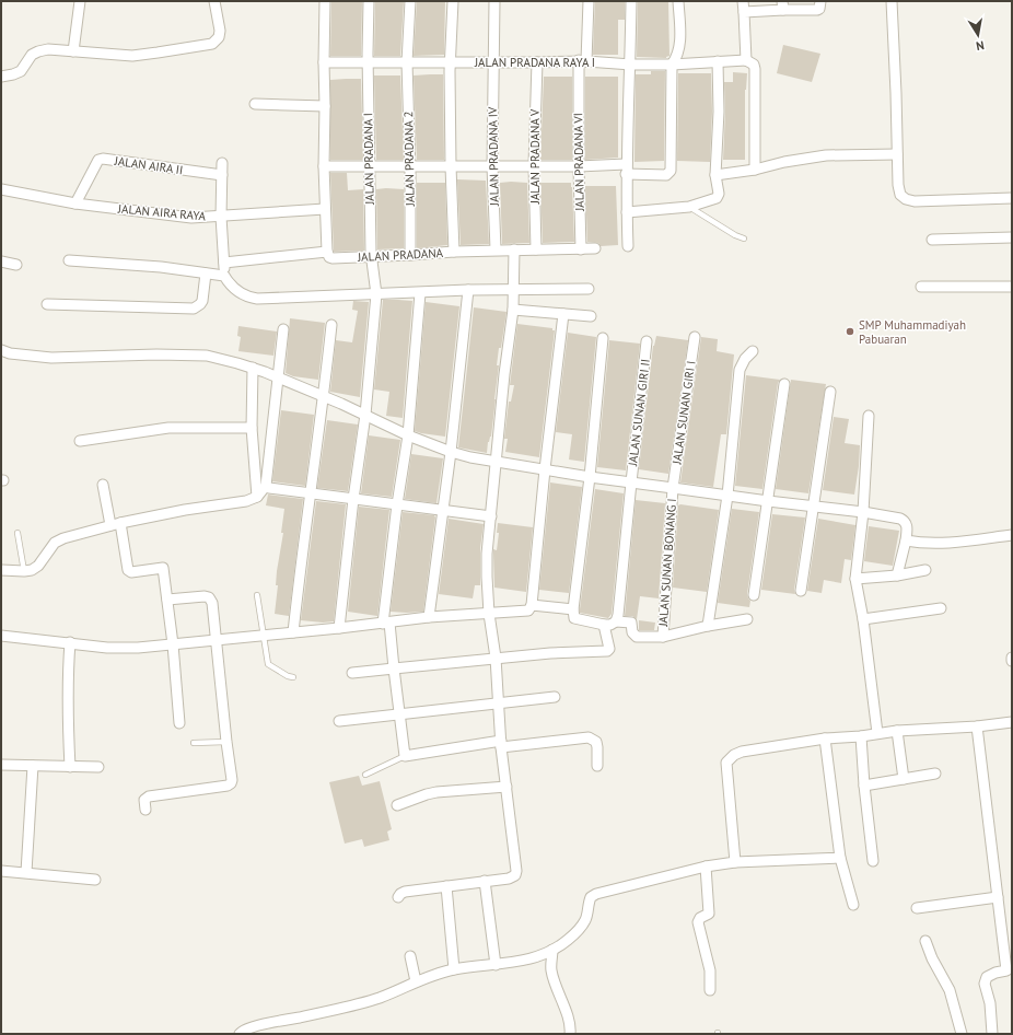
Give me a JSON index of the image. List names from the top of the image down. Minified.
{"streets":{"street":["JALAN PRADANA RAYA I","JALAN PRADANA IV","JALAN PRADANA V","JALAN PRADANA I","JALAN PRADANA 2","JALAN PRADANA VI","JALAN AIRA II","JALAN AIRA RAYA","JALAN PRADANA","JALAN SUNAN GIRI II","JALAN SUNAN GIRI I","JALAN SUNAN BONANG I"]},"crossings":[["JALAN PRADANA RAYA I","JALAN PRADANA IV"],["JALAN PRADANA RAYA I","JALAN PRADANA V"],["JALAN PRADANA RAYA I","JALAN PRADANA I"],["JALAN PRADANA RAYA I","JALAN PRADANA 2"],["JALAN PRADANA RAYA I","JALAN PRADANA VI"],["JALAN PRADANA IV","JALAN PRADANA"],["JALAN PRADANA V","JALAN PRADANA"],["JALAN PRADANA I","JALAN PRADANA"],["JALAN PRADANA 2","JALAN PRADANA"],["JALAN PRADANA VI","JALAN PRADANA"],["JALAN AIRA II","JALAN AIRA RAYA"],["JALAN SUNAN GIRI I","JALAN SUNAN BONANG I"]],"places":["SMP Muhammadiyah Pabuaran"],"north":"bottom"}
